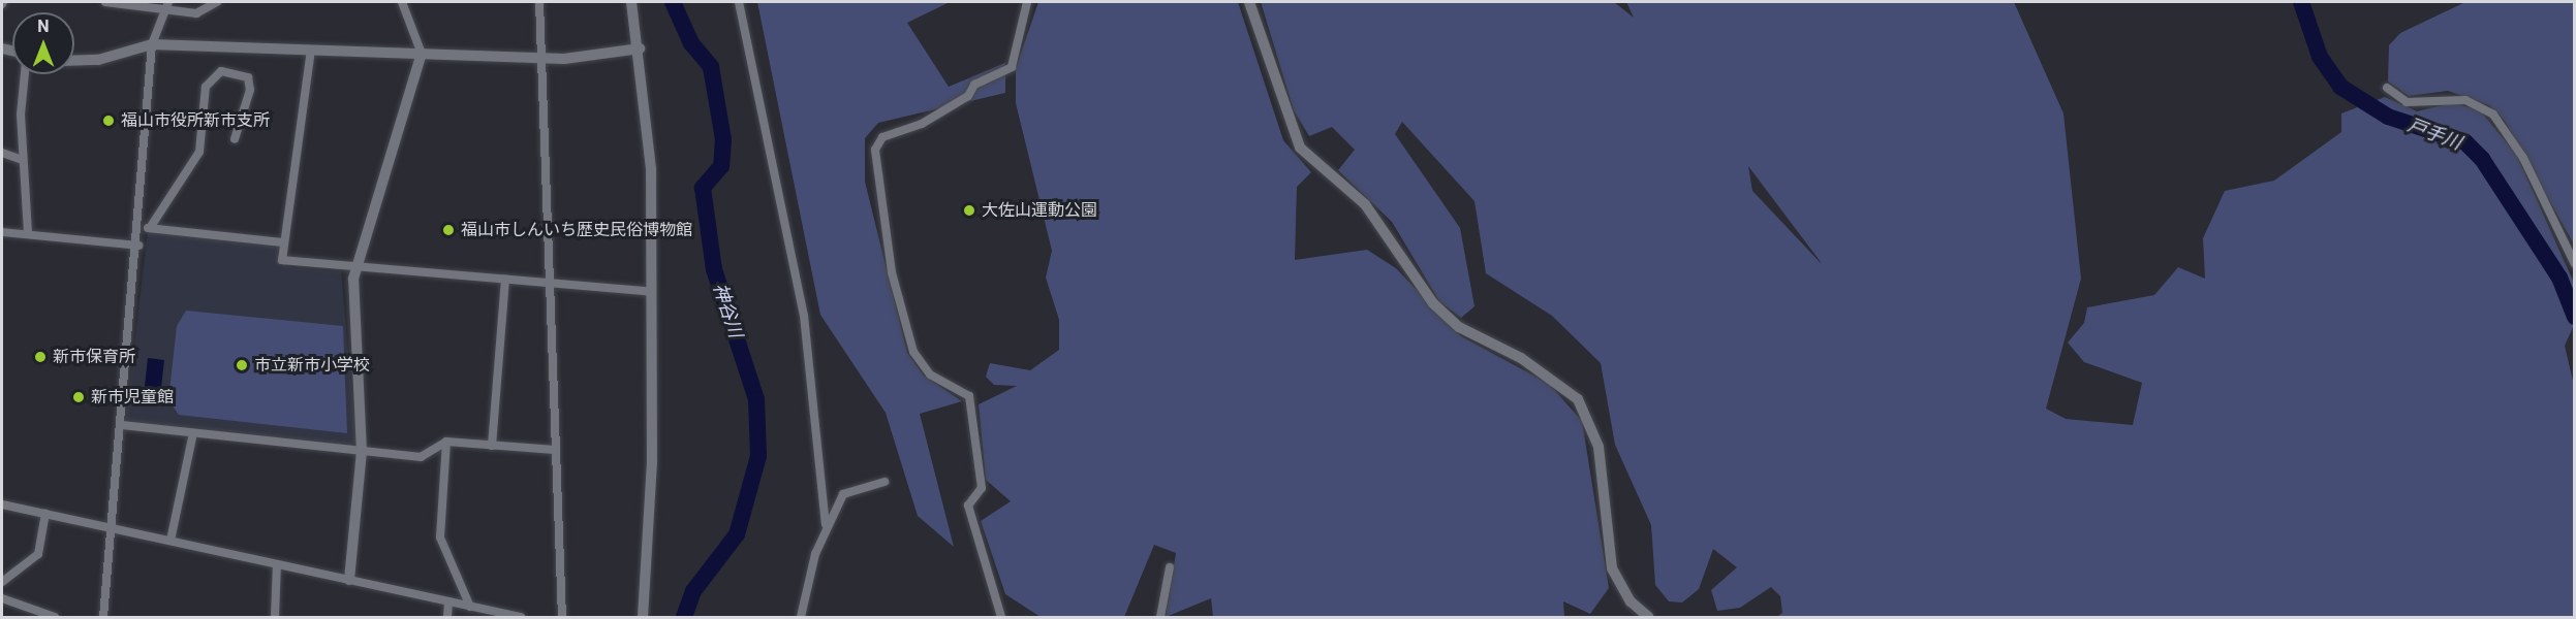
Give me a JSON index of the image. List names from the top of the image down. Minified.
{"water":["戸手川","神谷川"],"places":["福山市役所新市支所","大佐山運動公園","福山市しんいち歴史民俗博物館","新市保育所","市立新市小学校","新市児童館"],"north":"top"}
